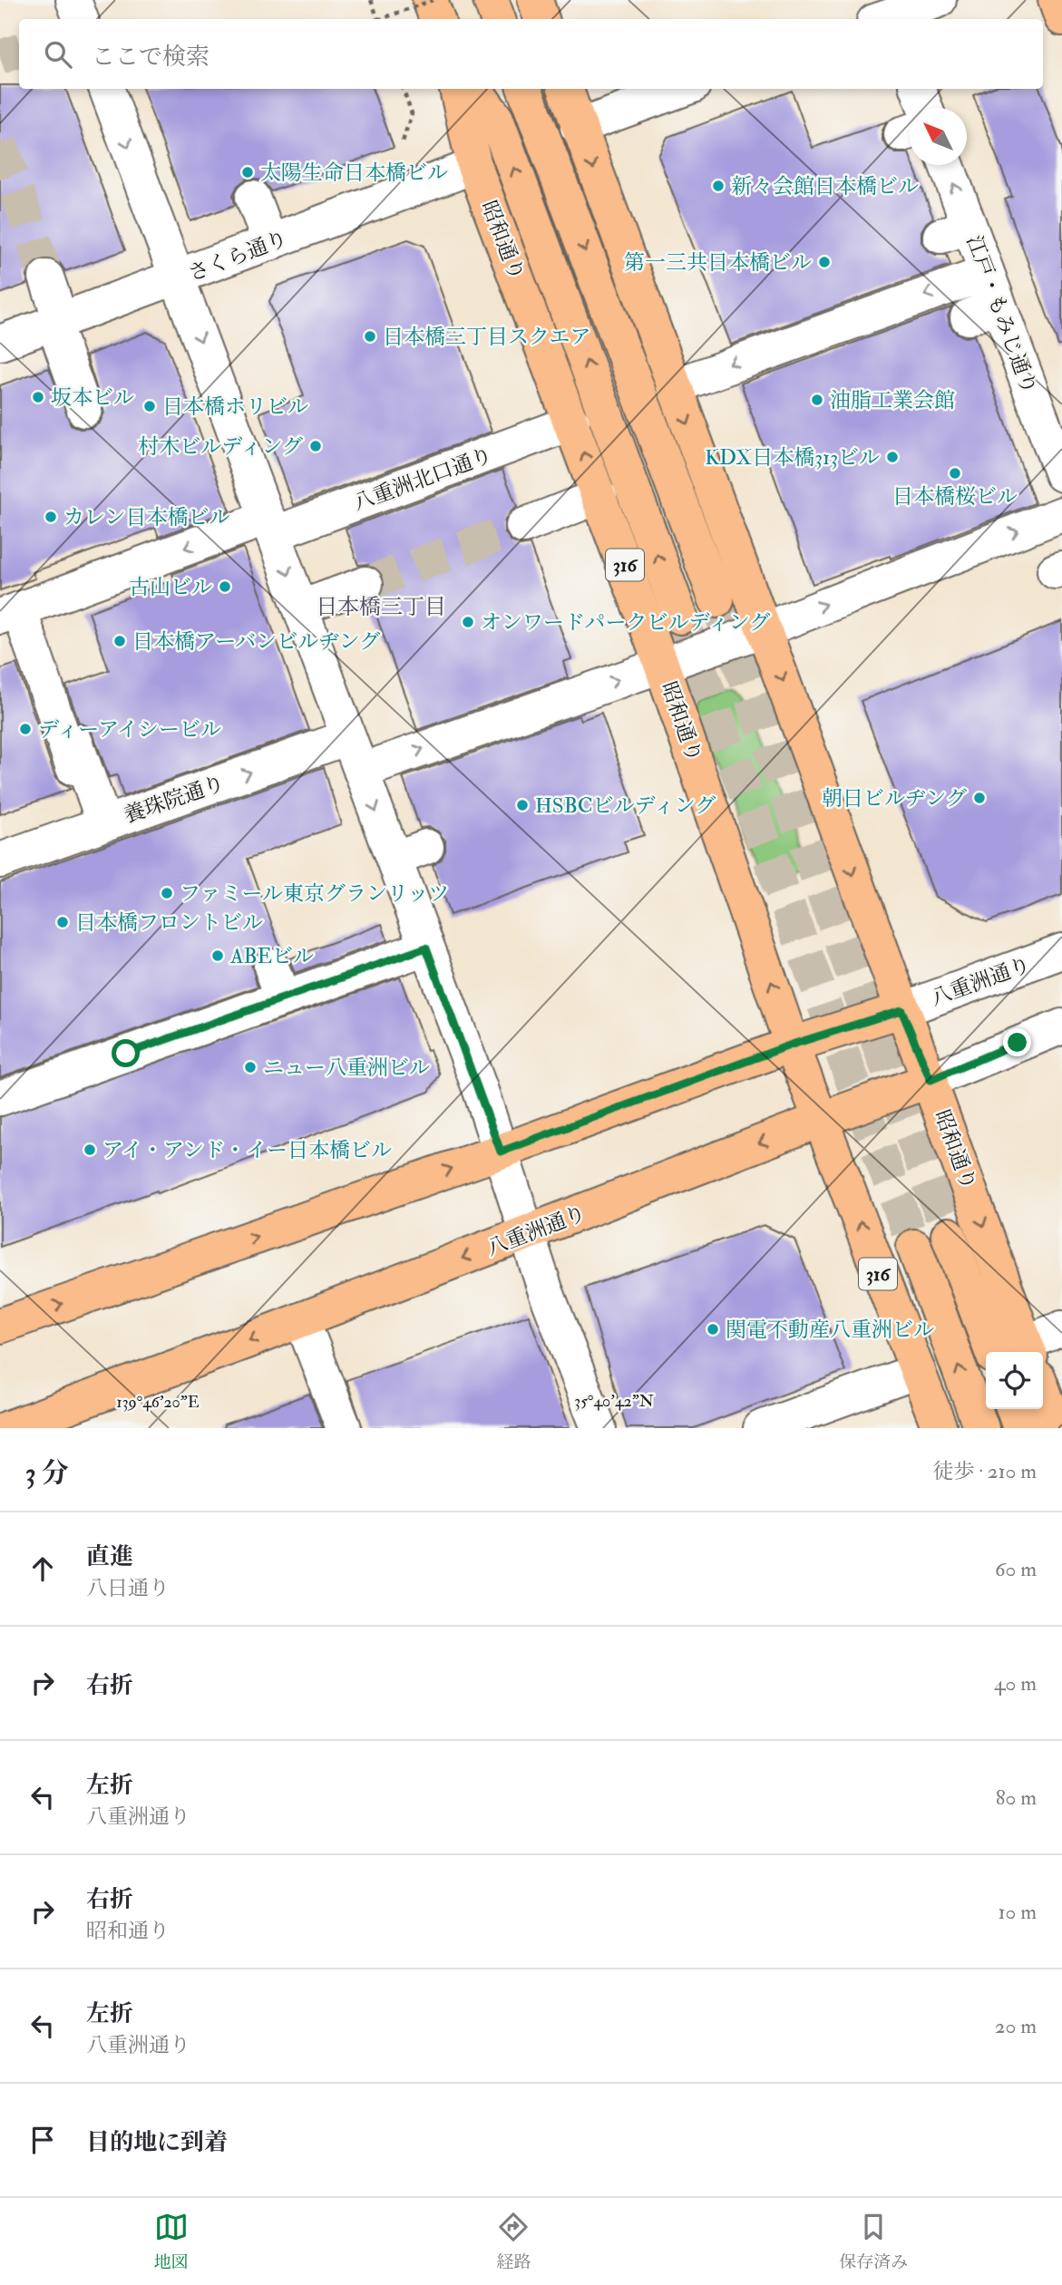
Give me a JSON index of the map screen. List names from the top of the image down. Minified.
{"streets":{"main road":["昭和通り","316","八重洲通り"],"street":["さくら通り","江戸・もみじ通り","八重洲北口通り","養珠院通り"]},"crossings":[["昭和通り","さくら通り"],["昭和通り","八重洲北口通り"],["昭和通り","八重洲通り"]],"one_way":["江戸・もみじ通り","八重洲北口通り"],"districts":["日本橋三丁目"],"places":["太陽生命日本橋ビル","新々会館日本橋ビル","第一三共日本橋ビル","日本橋三丁目スクエア","坂本ビル","油脂工業会館","日本橋ホリビル","村木ビルディング","KDX日本橋313ビル","日本橋桜ビル","カレン日本橋ビル","古山ビル","オンワードパークビルディング","日本橋アーバンビルヂング","ディーアイシービル","朝日ビルヂング","HSBCビルディング","ファミール東京グランリッツ","日本橋フロントビル","ABEビル","ニュー八重洲ビル","アイ・アンド・イー日本橋ビル","関電不動産八重洲ビル"],"north":"top left","page":{"search":"ここで検索","heading":["3 分","徒歩 · 210 m"],"list":[["直進","八日通り","60 m"],["右折","40 m"],["左折","八重洲通り","80 m"],["右折","昭和通り","10 m"],["左折","八重洲通り","20 m"],"目的地に到着"],"nav":["地図","経路","保存済み"]},"coordinates":["35°40'42\"N","139°46'20\"E"]}
